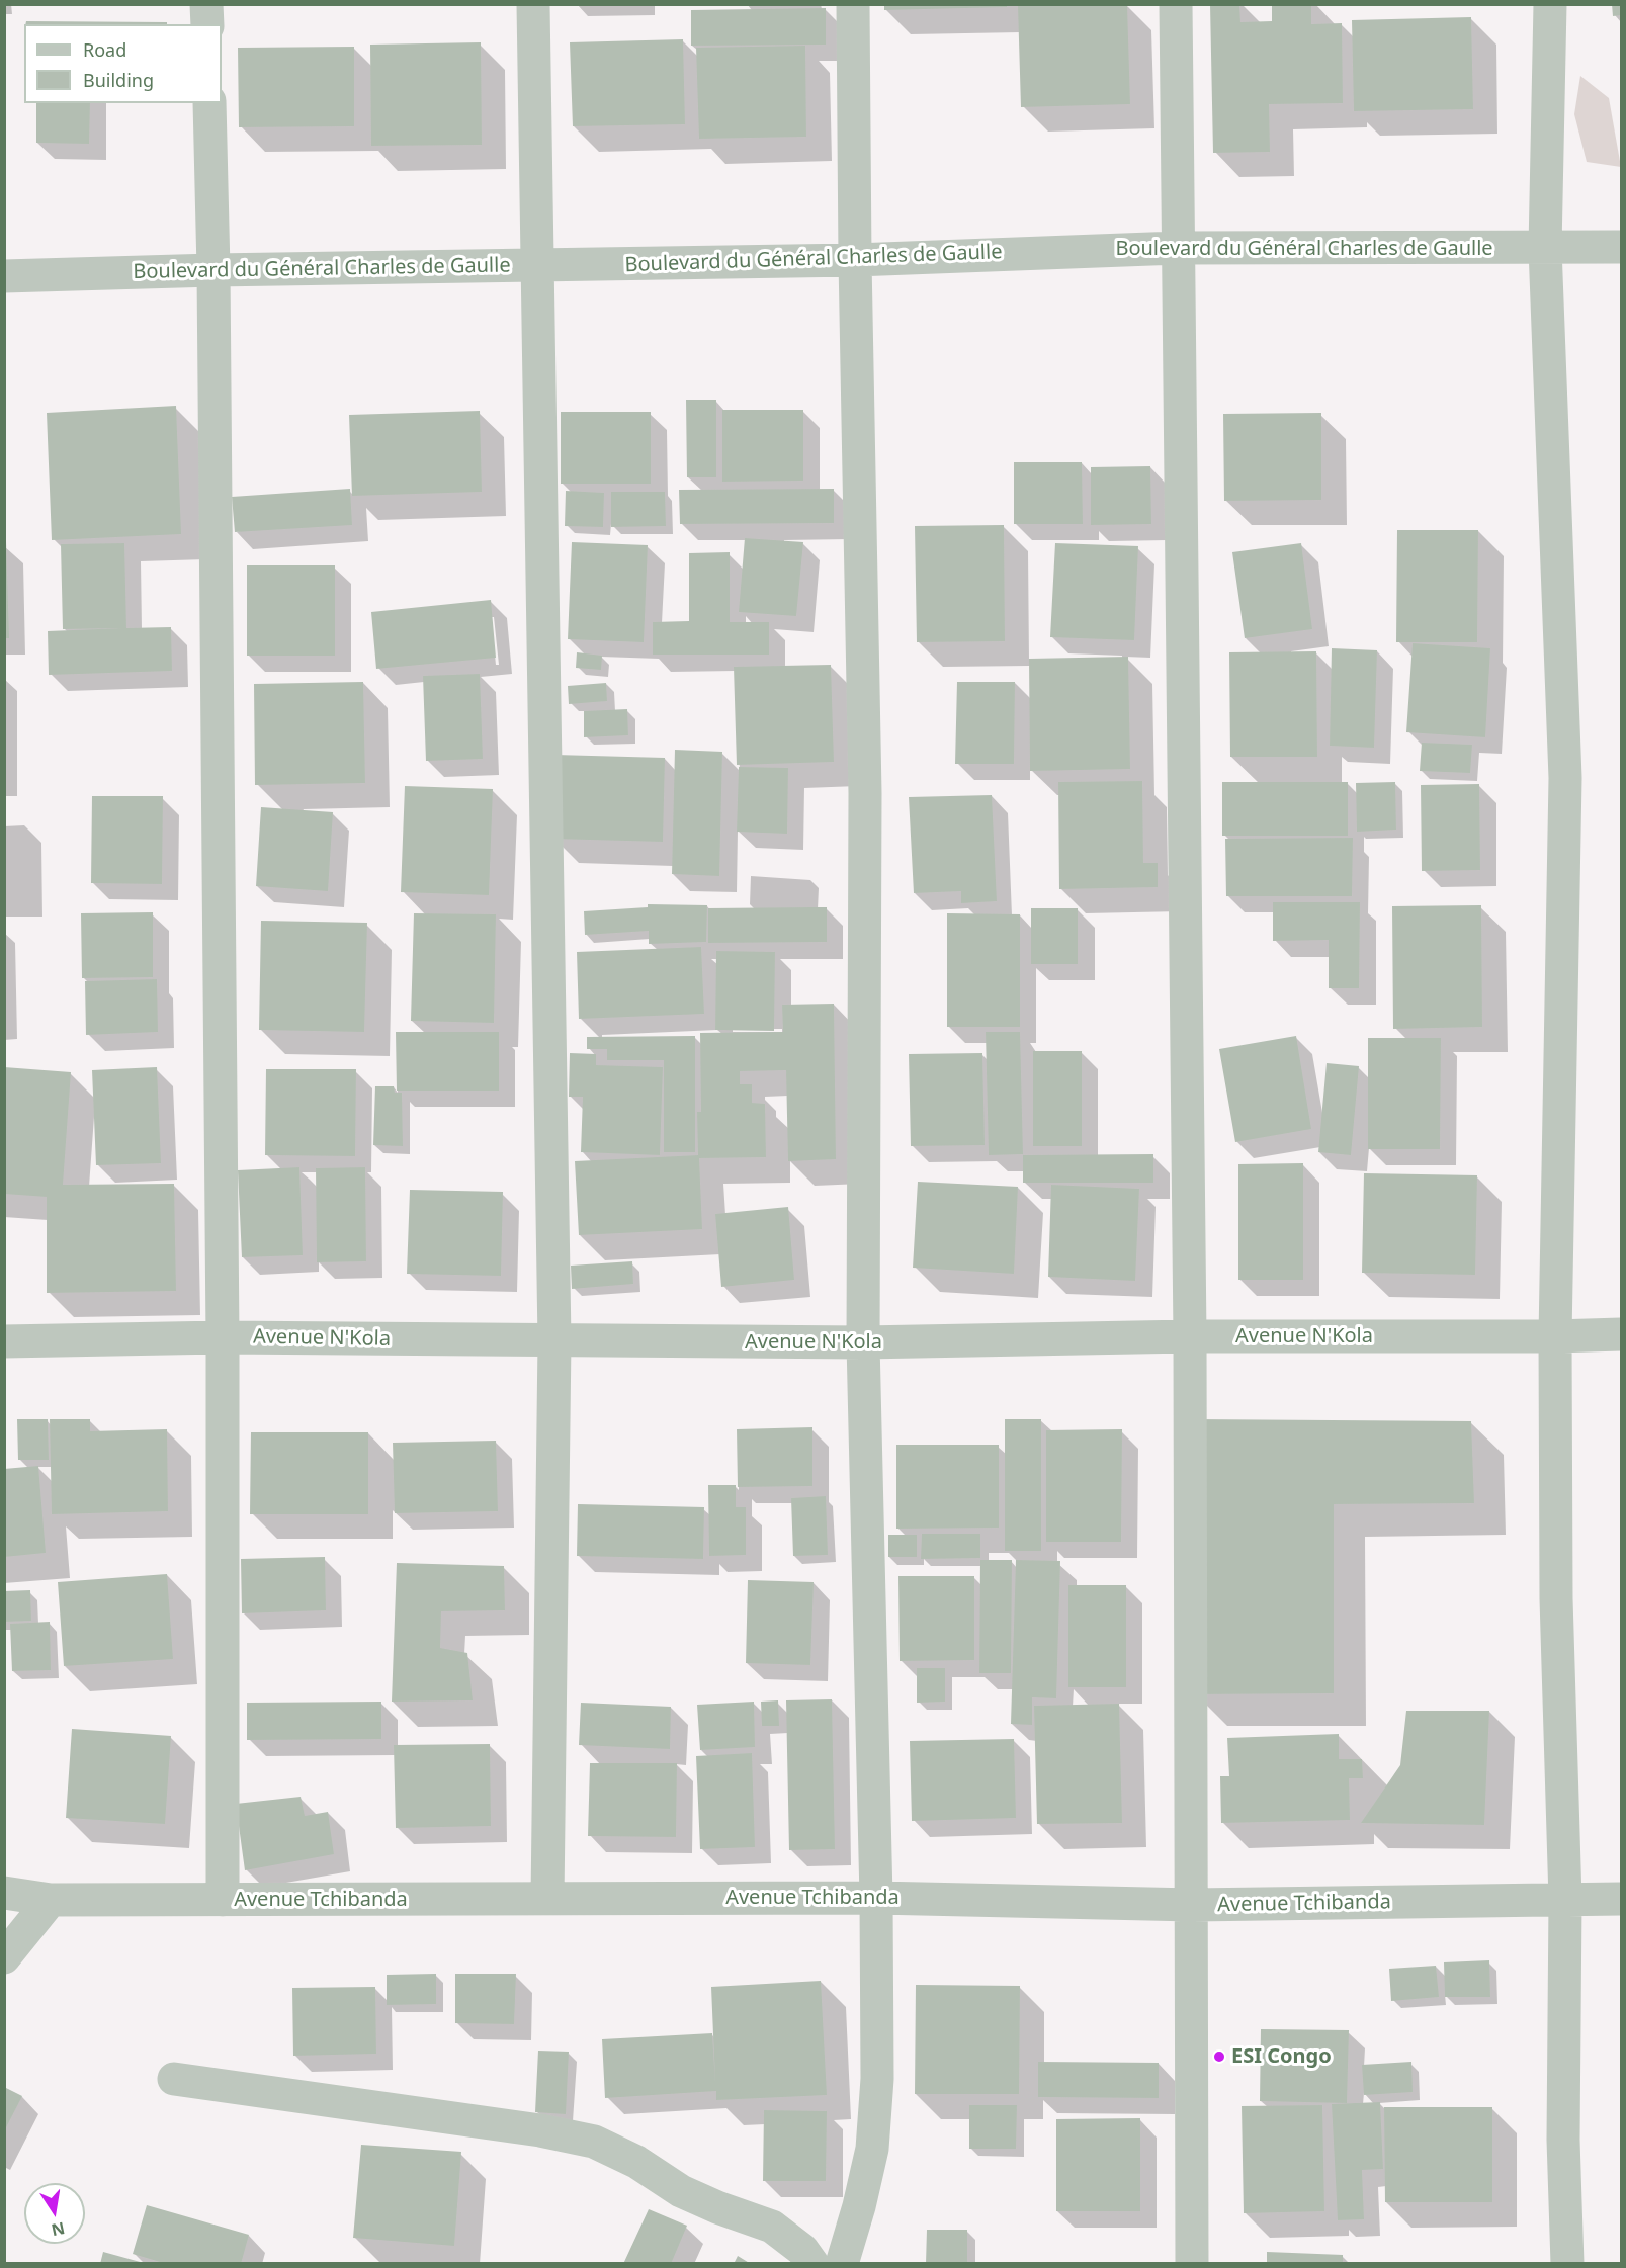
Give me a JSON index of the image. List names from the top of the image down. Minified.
{"streets":{"street":["Boulevard du Général Charles de Gaulle","Avenue N'Kola","Avenue Tchibanda"]},"places":["ESI Congo"],"legend":["Road","Building"],"north":"bottom"}
